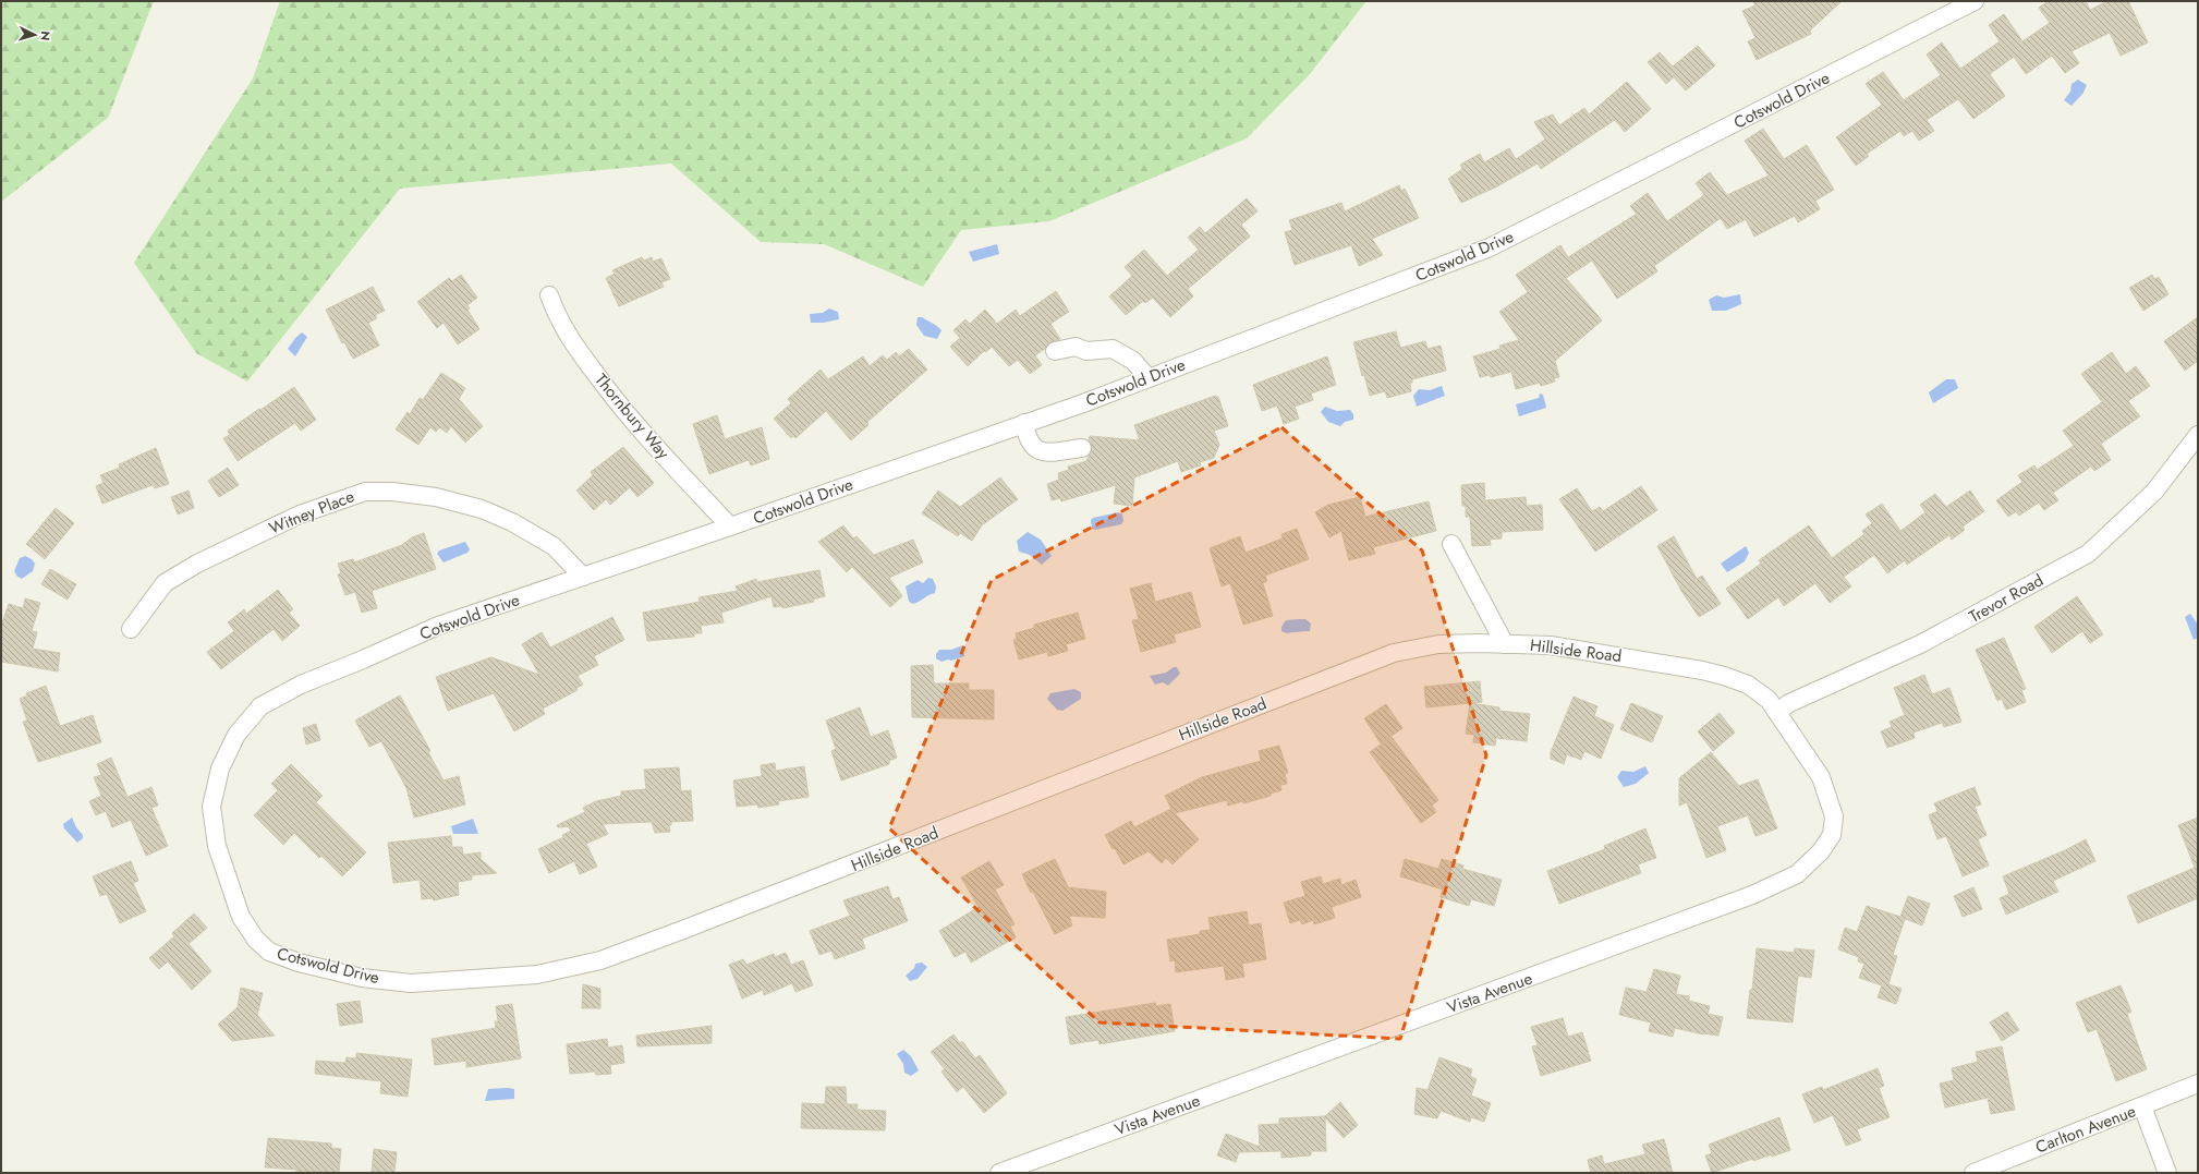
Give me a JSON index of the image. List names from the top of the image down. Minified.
{"streets":{"street":["Cotswold Drive","Thornbury Way","Witney Place","Trevor Road","Hillside Road","Vista Avenue","Carlton Avenue"]},"crossings":[["Cotswold Drive","Thornbury Way"],["Cotswold Drive","Witney Place"],["Cotswold Drive","Hillside Road"],["Trevor Road","Hillside Road"],["Trevor Road","Vista Avenue"],["Hillside Road","Vista Avenue"]],"north":"right"}
